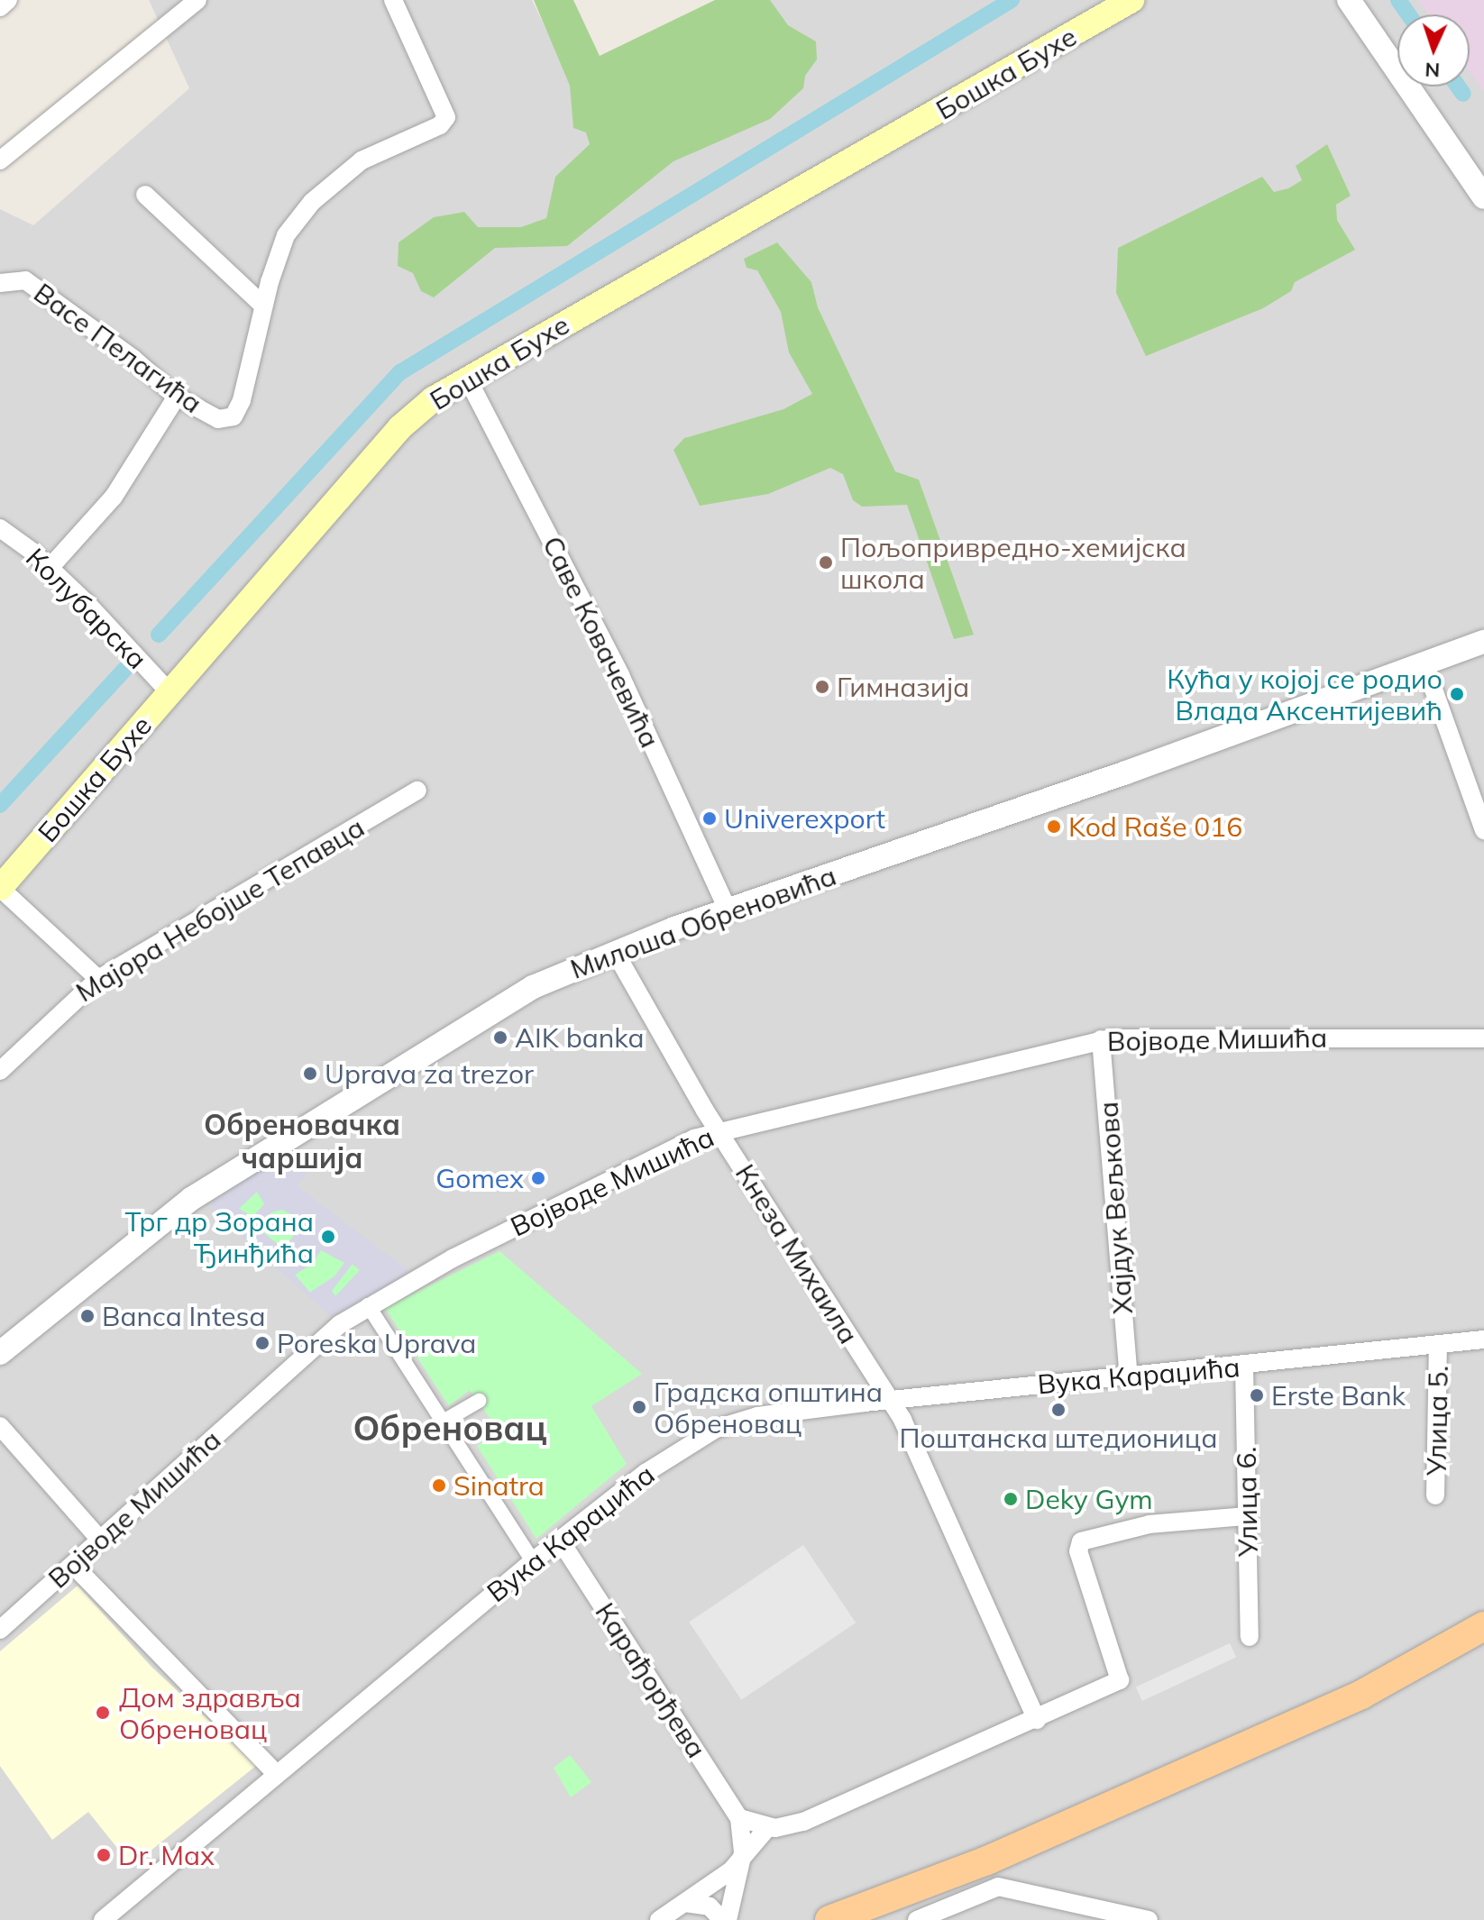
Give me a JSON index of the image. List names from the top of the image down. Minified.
{"streets":{"main road":["Бошка Бухе"],"street":["Васе Пелагића","Колубарска","Саве Ковачевића","Мајора Небојше Тепавца","Милоша Обреновића","Војводе Мишића","Хајдук Вељкова","Кнеза Михаила","Вука Караџића","Улица 5.","Улица 6.","Карађорђева"]},"crossings":[["Бошка Бухе","Колубарска"],["Бошка Бухе","Саве Ковачевића"],["Саве Ковачевића","Милоша Обреновића"],["Милоша Обреновића","Кнеза Михаила"],["Војводе Мишића","Хајдук Вељкова"],["Војводе Мишића","Кнеза Михаила"],["Хајдук Вељкова","Вука Караџића"],["Кнеза Михаила","Вука Караџића"],["Вука Караџића","Улица 5."],["Вука Караџића","Улица 6."],["Вука Караџића","Карађорђева"]],"districts":["Обреновачка чаршија","Обреновац"],"places":["Пољопривредно-хемијска школа","Гимназија","Кућа у којој се родио Влада Аксентијевић","Univerexport","Kod Raše 016","AIK banka","Uprava za trezor","Gomex","Трг др Зорана Ђинђића","Banca Intesa","Poreska Uprava","Erste Bank","Градска општина Обреновац","Поштанска штедионица","Sinatra","Deky Gym","Дом здравља Обреновац","Dr. Max"],"north":"bottom"}
